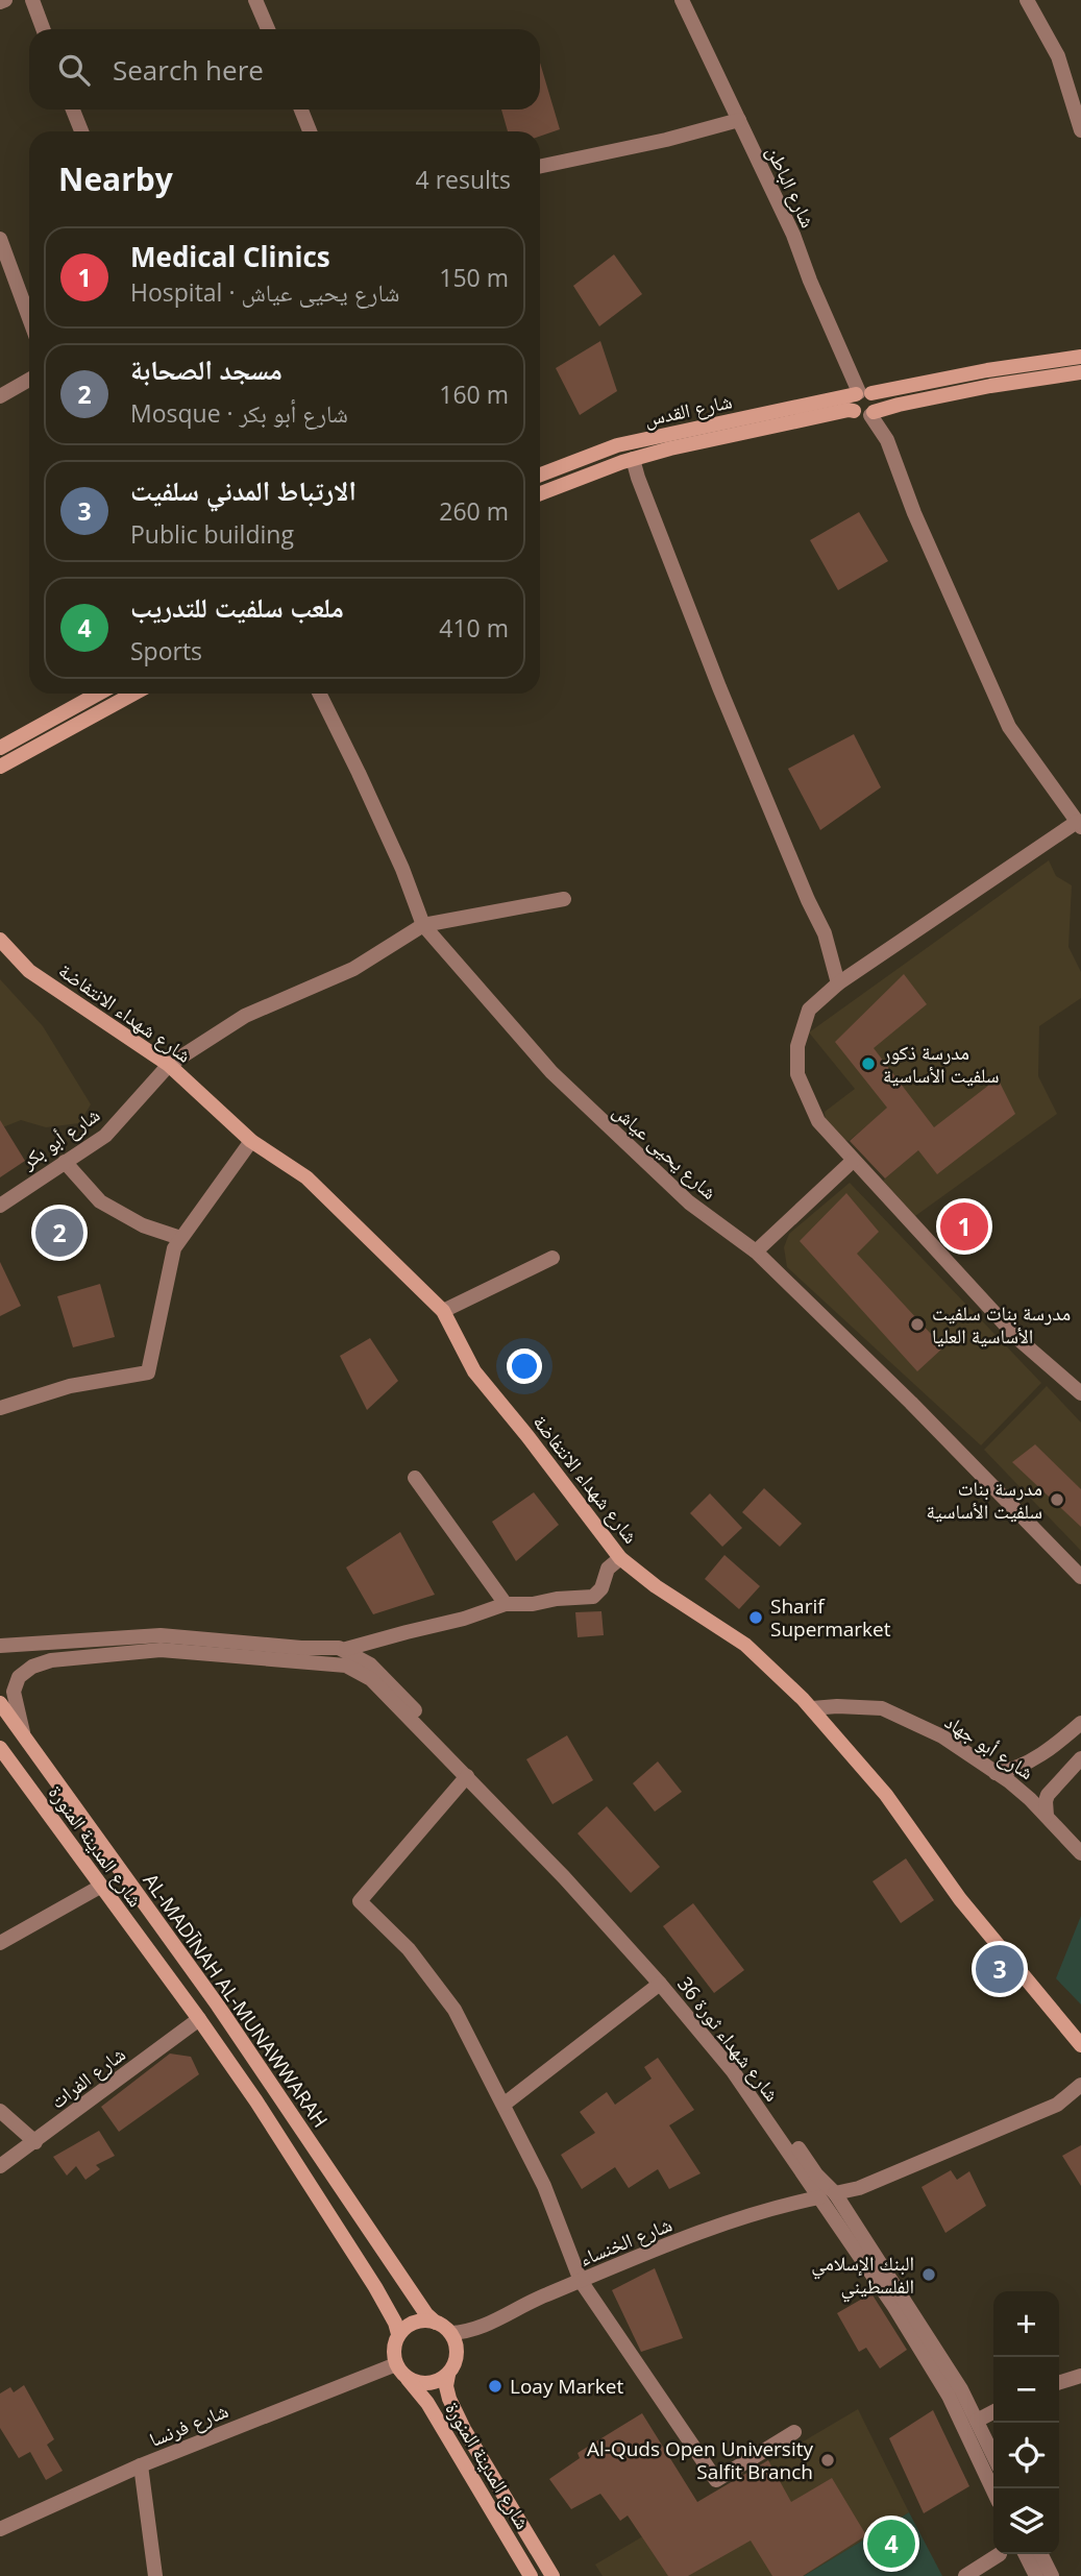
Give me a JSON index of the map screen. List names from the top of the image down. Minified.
{"streets":{"main road":["شارع القدس","شارع شهداء الانتفاضة","شارع المدينة المنورة","AL-MADĪNAH AL-MUNAWWARAH"],"street":["شارع الباطن","شارع أبو بكر","شارع يحيى عياش","شارع أبو جهاد","شارع شهداء ثورة 36","شارع الفرات","شارع الخنساء","شارع فرنسا"]},"crossings":[["شارع الباطن","شارع القدس"],["شارع شهداء الانتفاضة","شارع أبو بكر"],["شارع شهداء الانتفاضة","شارع أبو جهاد"],["شارع أبو بكر","شارع يحيى عياش"],["شارع المدينة المنورة","AL-MADĪNAH AL-MUNAWWARAH"],["شارع المدينة المنورة","شارع الفرات"],["شارع المدينة المنورة","شارع الخنساء"],["شارع المدينة المنورة","شارع فرنسا"],["AL-MADĪNAH AL-MUNAWWARAH","شارع شهداء ثورة 36"],["AL-MADĪNAH AL-MUNAWWARAH","شارع الخنساء"],["AL-MADĪNAH AL-MUNAWWARAH","شارع فرنسا"],["شارع شهداء ثورة 36","شارع الخنساء"],["شارع الخنساء","شارع فرنسا"]],"places":["مدرسة ذكور سلفيت الأساسية","مدرسة بنات سلفيت الأساسية العليا","مدرسة بنات سلفيت الأساسية","Sharif Supermarket","البنك الإسلامي الفلسطيني","Loay Market","Al-Quds Open University Salfit Branch"],"page":{"search":"Search here","heading":["Nearby","4 results"],"list":[{"mark":"1","name":"Medical Clinics","note":"Hospital · شارع يحيى عياش","value":"150 m"},{"mark":"2","name":"مسجد الصحابة","note":"Mosque · شارع أبو بكر","value":"160 m"},{"mark":"3","name":"الارتباط المدني سلفيت","note":"Public building","value":"260 m"},{"mark":"4","name":"ملعب سلفيت للتدريب","note":"Sports","value":"410 m"}],"pins":["1","2","3","4"],"map_buttons":["+","−"]}}
